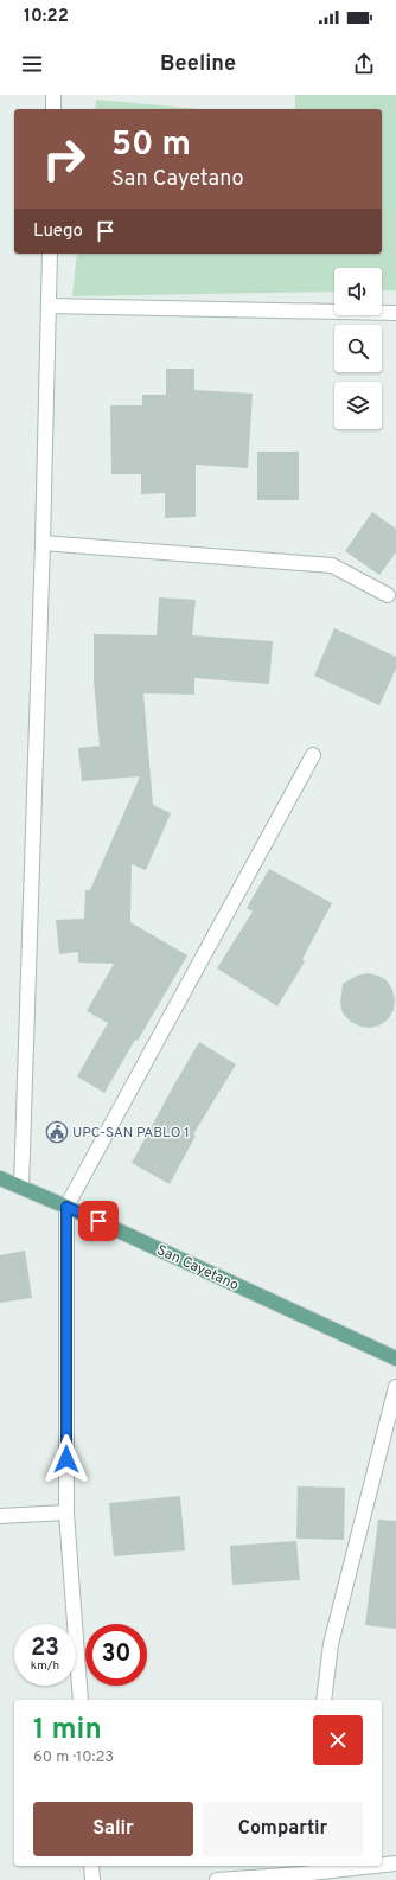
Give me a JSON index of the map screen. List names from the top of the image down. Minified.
{"streets":{"main road":["San Cayetano"]},"places":{"public building":["UPC-SAN PABLO 1"]},"page":{"status":"10:22","header":"Beeline","turn":["50 m","San Cayetano"],"then":"Luego","speed":"23 km/h","limit":"30","heading":["1 min","60 m · 10:23"],"buttons":["Salir","Compartir"]}}
